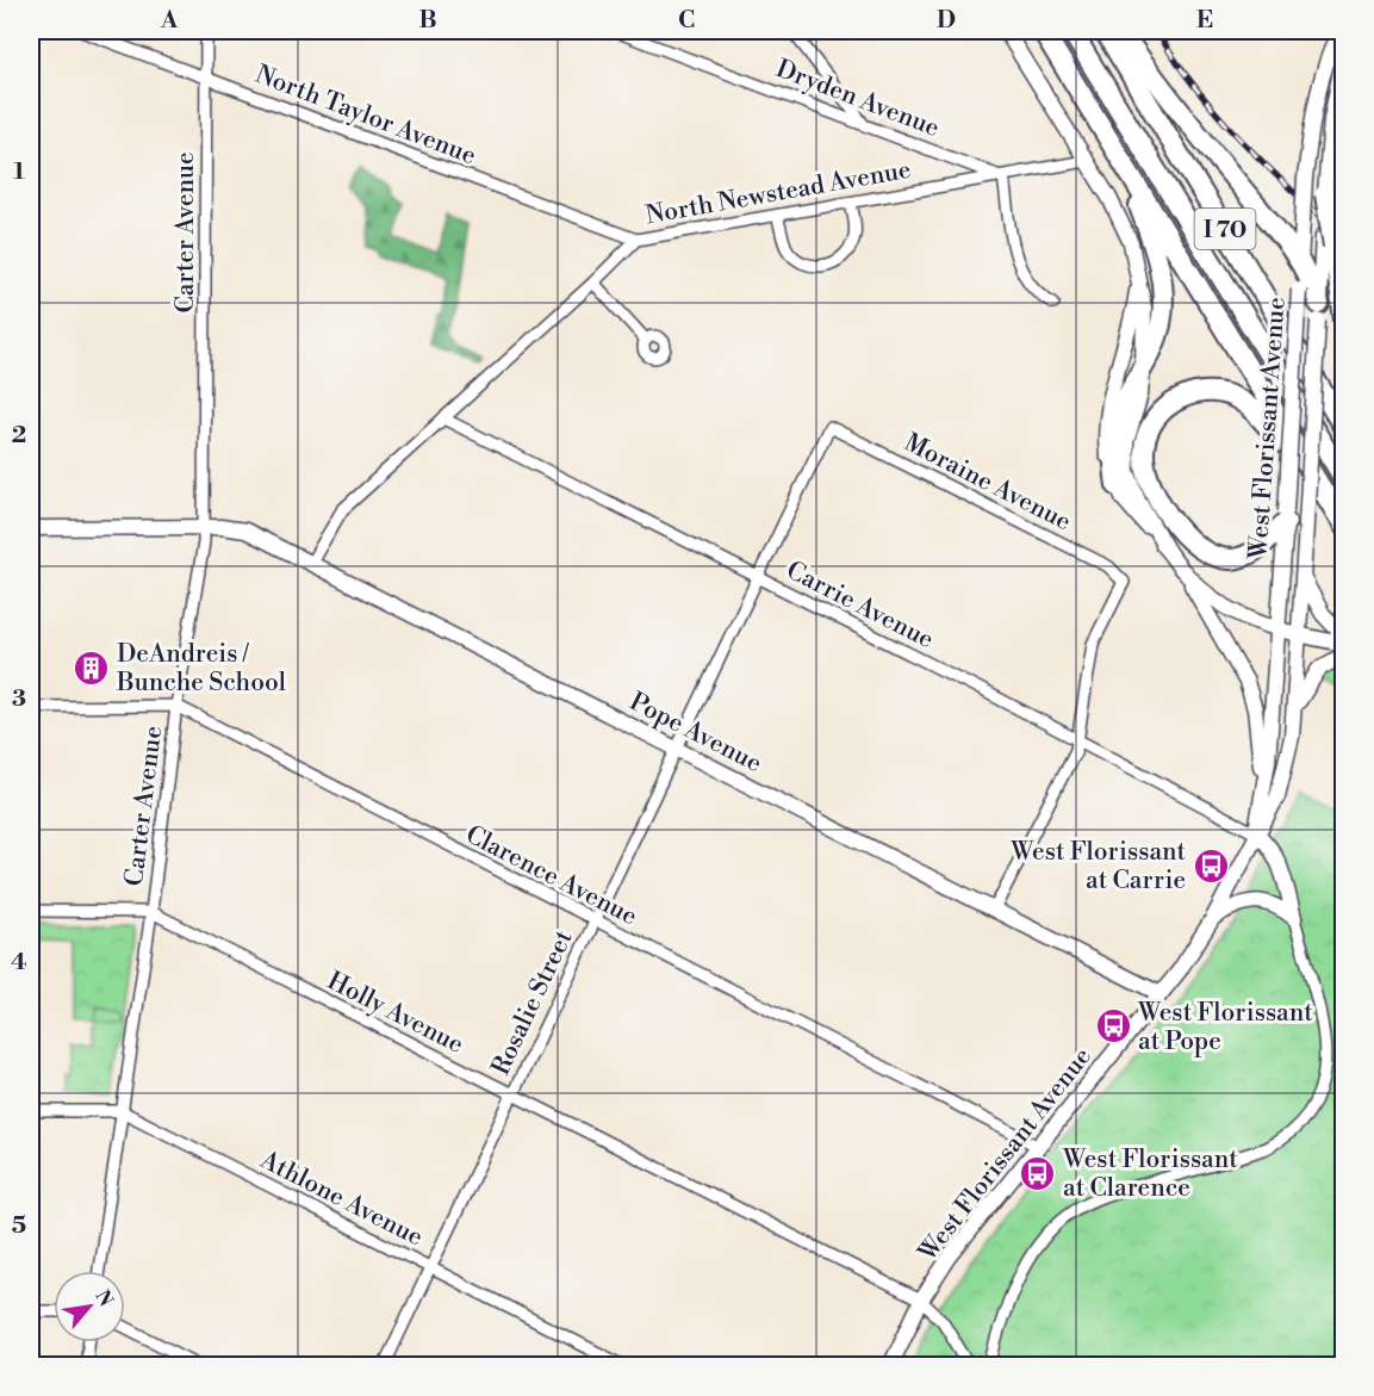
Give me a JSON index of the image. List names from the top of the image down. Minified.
{"streets":{"highway":["I 70"],"main road":["West Florissant Avenue","Pope Avenue"],"street":["Dryden Avenue","North Taylor Avenue","North Newstead Avenue","Carter Avenue","Moraine Avenue","Carrie Avenue","Clarence Avenue","Rosalie Street","Holly Avenue","Athlone Avenue"]},"crossings":[["Dryden Avenue","North Newstead Avenue"],["North Taylor Avenue","North Newstead Avenue"],["North Taylor Avenue","Carter Avenue"],["North Newstead Avenue","Carrie Avenue"],["North Newstead Avenue","Pope Avenue"],["Carter Avenue","Pope Avenue"],["Carter Avenue","Clarence Avenue"],["Carter Avenue","Holly Avenue"],["Carter Avenue","Athlone Avenue"],["West Florissant Avenue","Carrie Avenue"],["West Florissant Avenue","Pope Avenue"],["West Florissant Avenue","Clarence Avenue"],["West Florissant Avenue","Holly Avenue"],["Moraine Avenue","Carrie Avenue"],["Moraine Avenue","Rosalie Street"],["Carrie Avenue","Rosalie Street"],["Pope Avenue","Rosalie Street"],["Clarence Avenue","Rosalie Street"],["Rosalie Street","Holly Avenue"],["Rosalie Street","Athlone Avenue"]],"places":{"building":["DeAndreis / Bunche School"],"bus stop":["West Florissant at Carrie","West Florissant at Pope","West Florissant at Clarence"]},"north":"top right","grid":{"columns":["A","B","C","D","E"],"rows":["1","2","3","4","5"]}}
